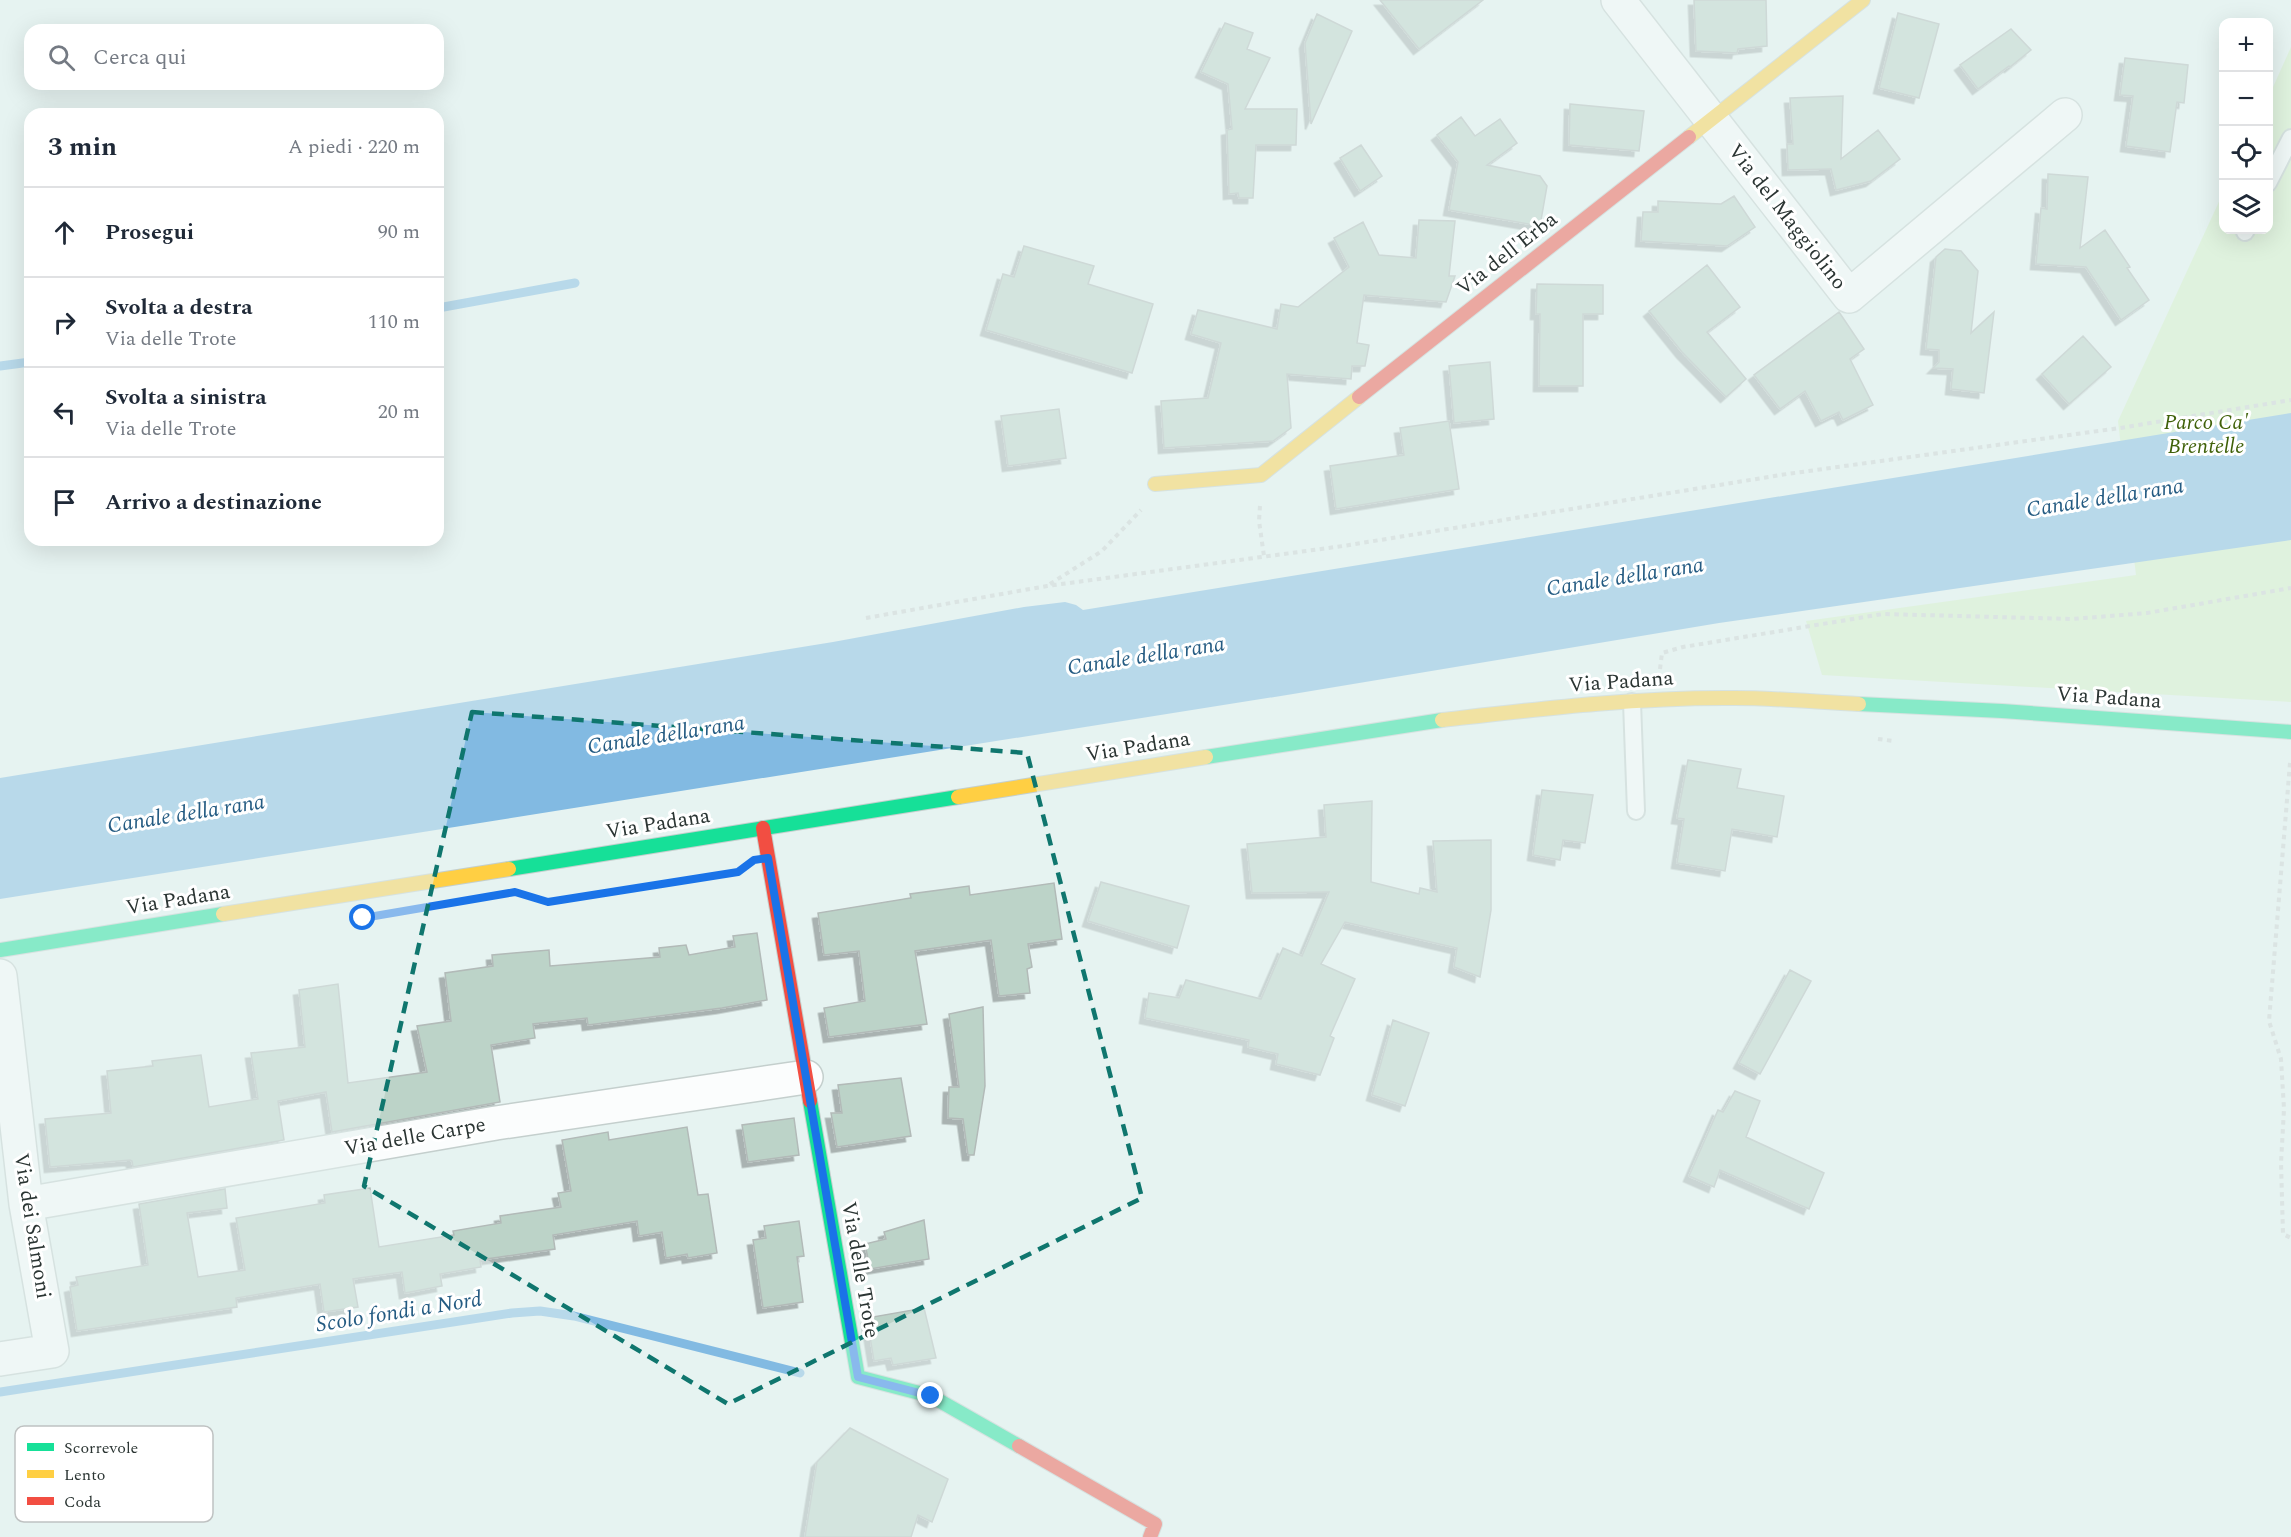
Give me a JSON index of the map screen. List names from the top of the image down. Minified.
{"streets":{"main road":["Via dell'Erba","Via Padana","Via delle Trote"],"street":["Via del Maggiolino","Via delle Carpe","Via dei Salmoni"]},"crossings":[["Via del Maggiolino","Via dell'Erba"],["Via Padana","Via delle Trote"],["Via delle Carpe","Via dei Salmoni"],["Via delle Carpe","Via delle Trote"]],"water":["Canale della rana","Scolo fondi a Nord"],"parks":["Parco Ca' Brentelle"],"legend":["Scorrevole","Lento","Coda"],"page":{"map_buttons":["+","−"],"search":"Cerca qui","heading":["3 min","A piedi · 220 m"],"list":[["Prosegui","90 m"],["Svolta a destra","Via delle Trote","110 m"],["Svolta a sinistra","Via delle Trote","20 m"],"Arrivo a destinazione"]}}
